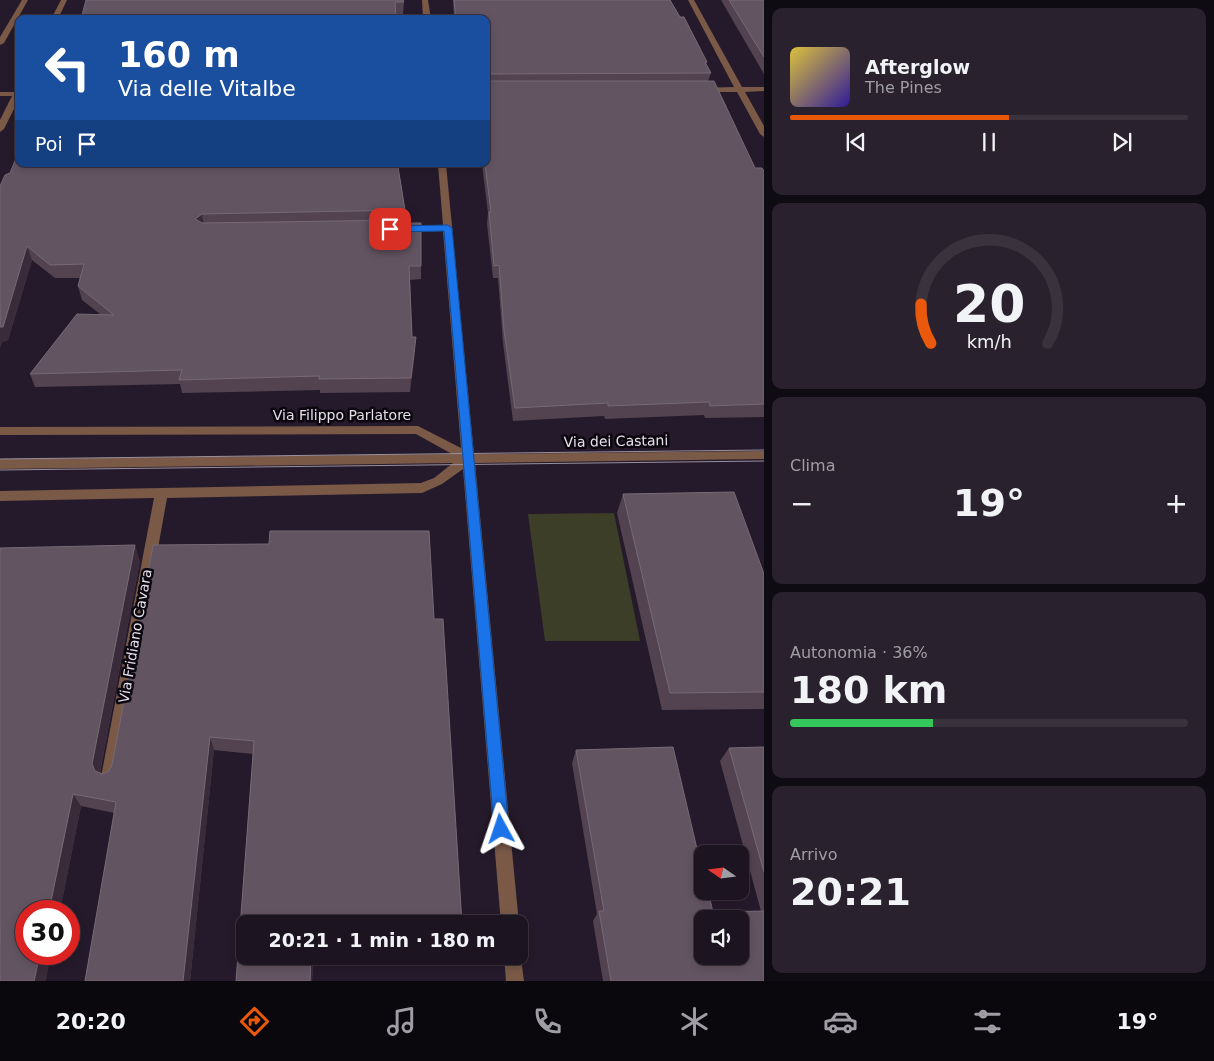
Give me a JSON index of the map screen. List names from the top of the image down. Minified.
{"streets":{"street":["Via Filippo Parlatore","Via dei Castani","Via Fridiano Cavara"]},"crossings":[["Via Filippo Parlatore","Via dei Castani"]],"north":"left","page":{"turn":["160 m","Via delle Vitalbe"],"song":["Afterglow","The Pines"],"then":"Poi","tile":["Clima",["Autonomia · 36%","180 km"],["Arrivo","20:21"]],"heat":["−","19°","+"],"limit":"30","trip":"20:21 · 1 min · 180 m","tabs":["20:20","19°"],"gauge":["20","km/h"]}}
